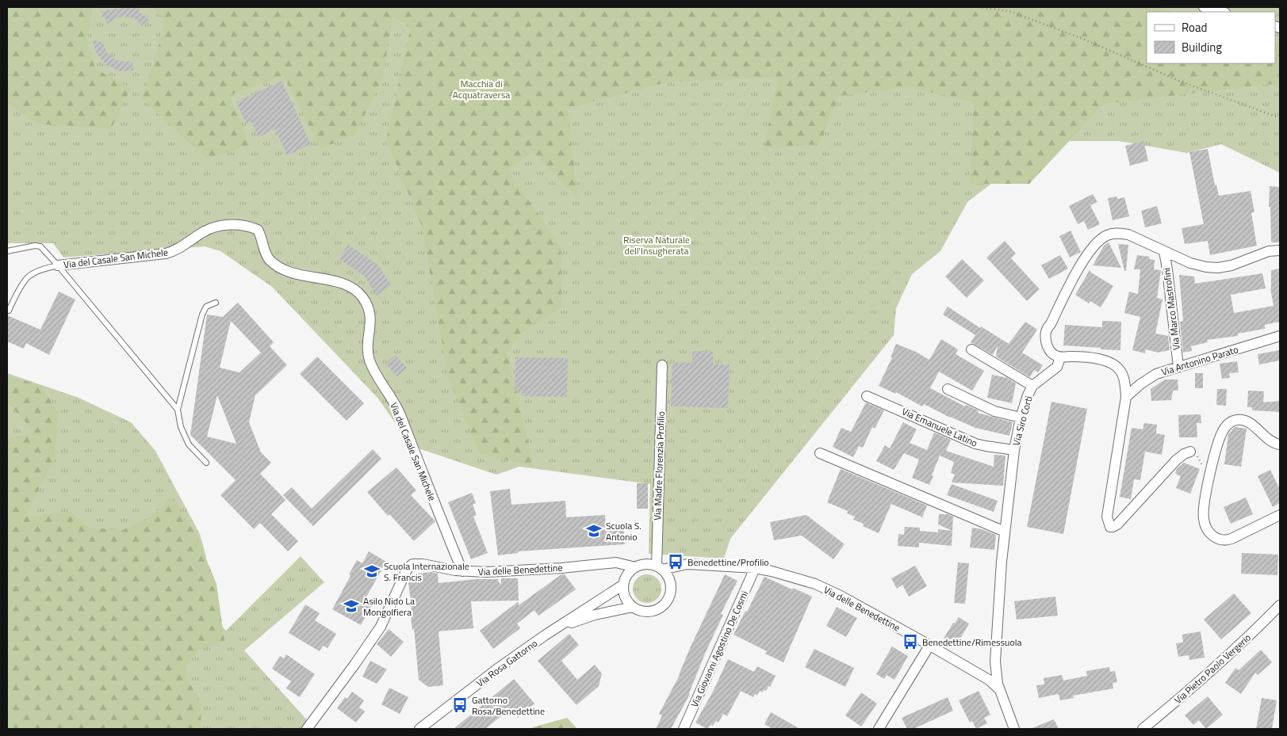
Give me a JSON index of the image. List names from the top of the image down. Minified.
{"streets":{"street":["Via del Casale San Michele","Via Marco Mastrofini","Via Antonino Parato","Via Siro Corti","Via Emanuele Latino","Via Madre Florenzia Profilio","Via delle Benedettine","Via Giovanni Agostino De Cosmi","Via Rosa Gattorno","Via Pietro Paolo Vergerio"]},"crossings":[["Via del Casale San Michele","Via delle Benedettine"],["Via Marco Mastrofini","Via Antonino Parato"],["Via Siro Corti","Via Emanuele Latino"],["Via Siro Corti","Via delle Benedettine"],["Via Madre Florenzia Profilio","Via delle Benedettine"],["Via Madre Florenzia Profilio","Via Rosa Gattorno"],["Via delle Benedettine","Via Giovanni Agostino De Cosmi"],["Via delle Benedettine","Via Rosa Gattorno"]],"parks":["Macchia di Acquatraversa","Riserva Naturale dell'Insugherata"],"places":{"school or university":["Scuola S. Antonio","Scuola Internazionale S. Francis","Asilo Nido La Mongolfiera"],"bus stop":["Benedettine/Profilio","Benedettine/Rimessuola","Gattorno Rosa/Benedettine"]},"legend":["Road","Building"]}
